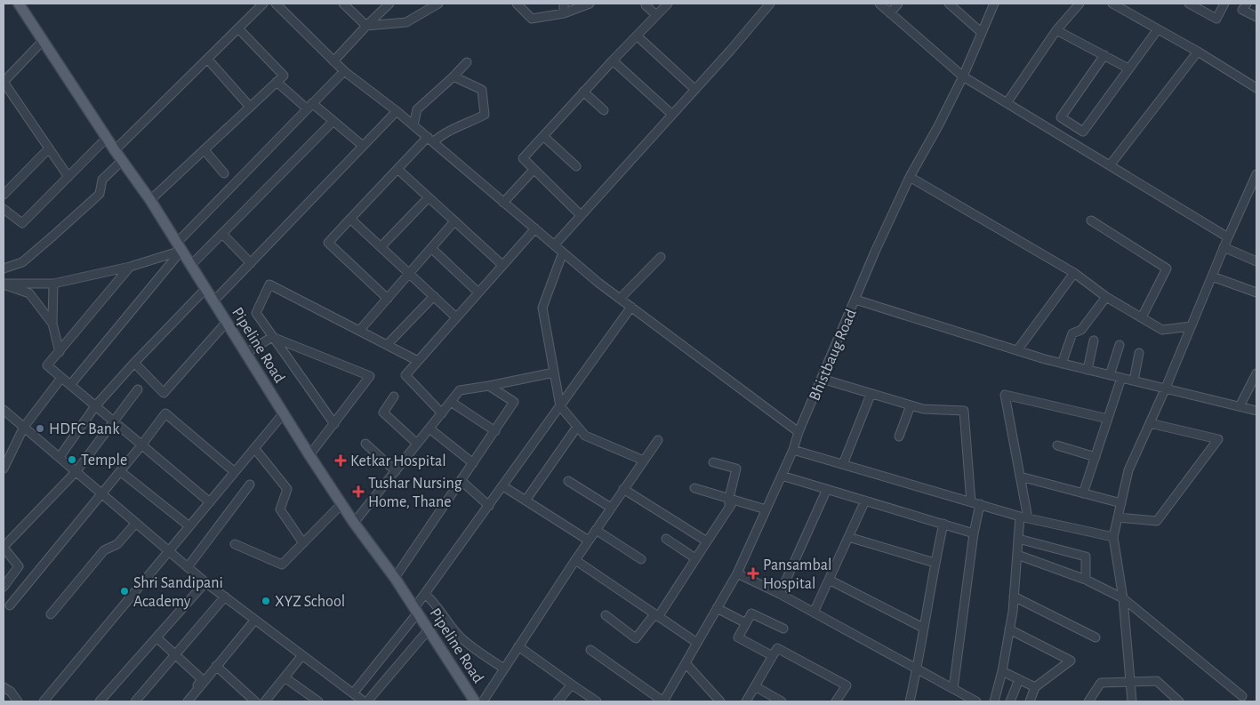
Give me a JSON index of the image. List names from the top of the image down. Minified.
{"streets":{"main road":["Pipeline Road"],"street":["Bhistbaug Road"]},"places":{"other":["HDFC Bank","Temple","Shri Sandipani Academy","XYZ School"],"health":["Ketkar Hospital","Tushar Nursing Home, Thane","Pansambal Hospital"]}}
